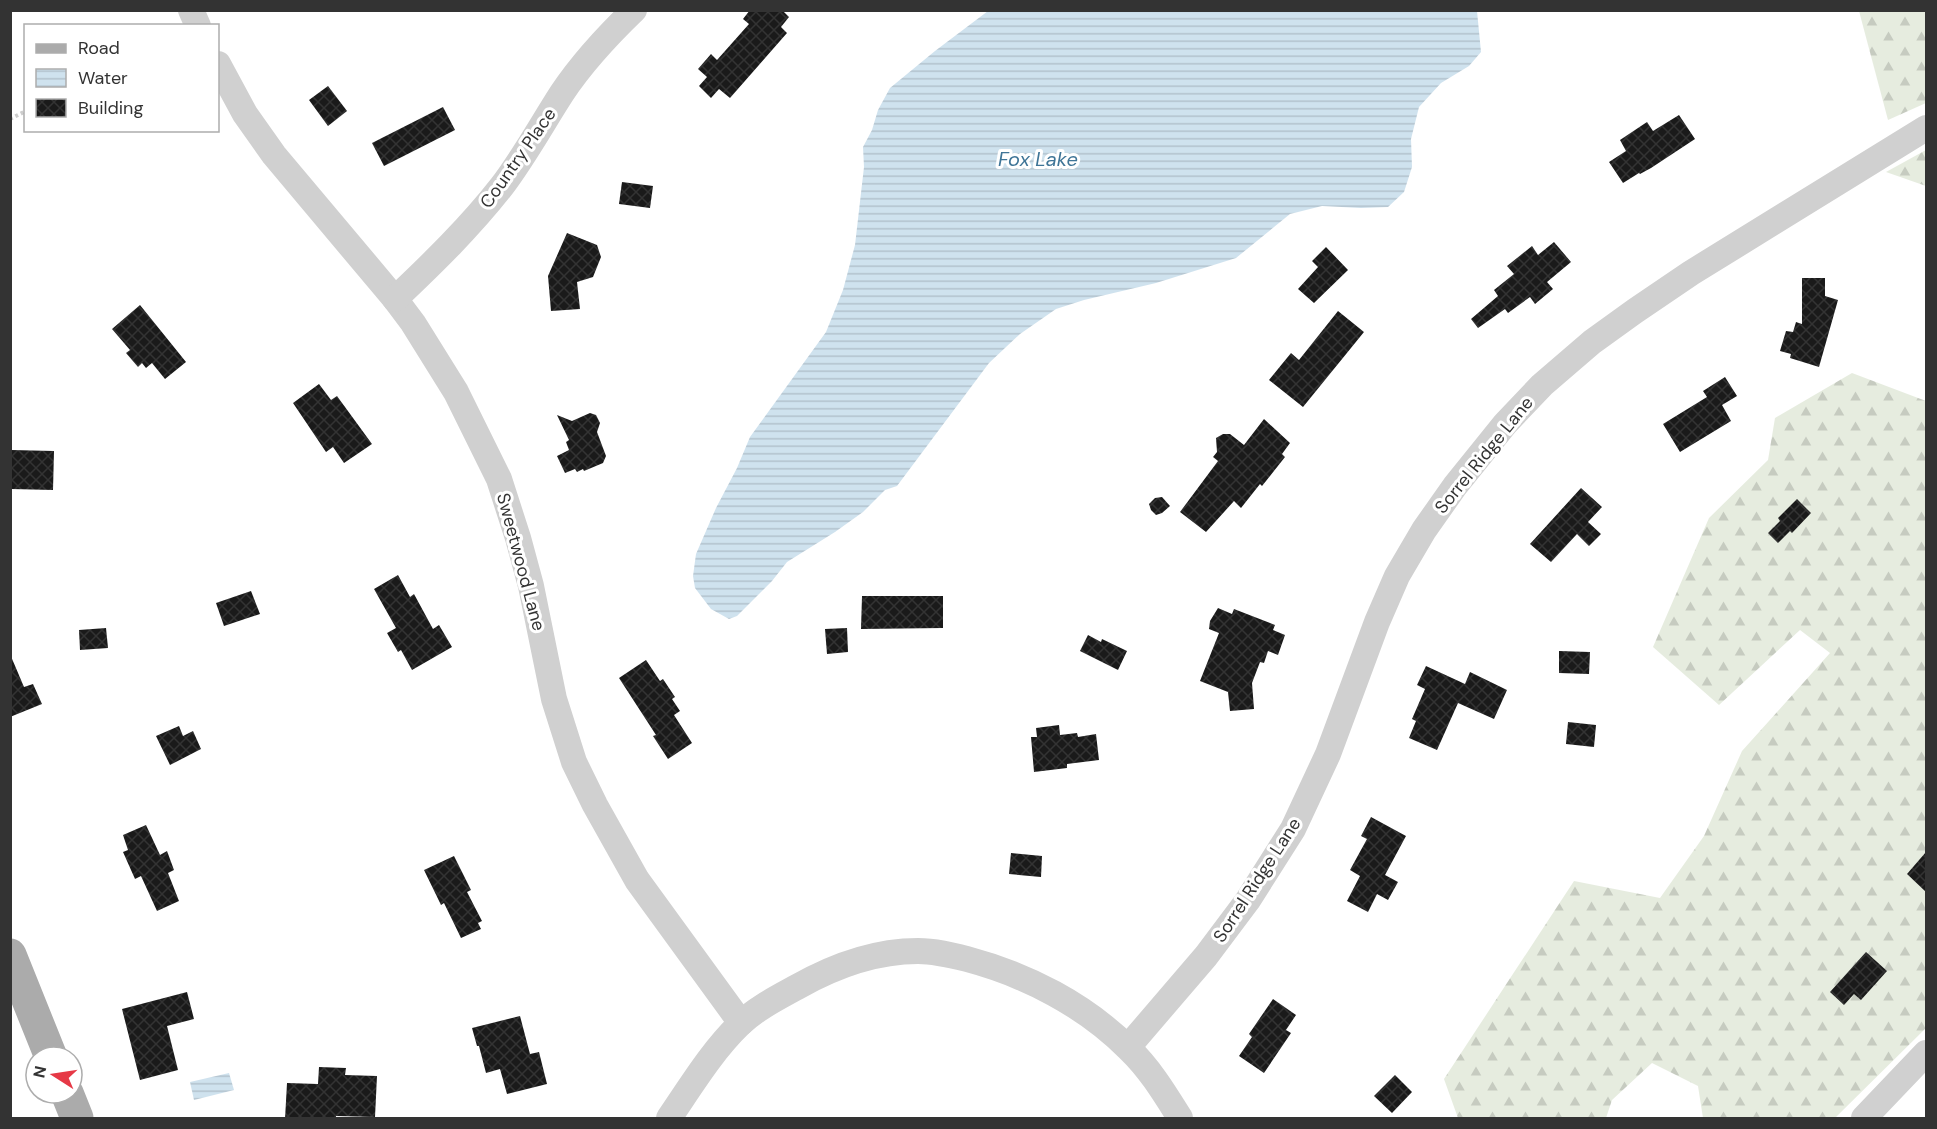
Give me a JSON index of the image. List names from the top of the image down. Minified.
{"streets":{"street":["Country Place","Sorrel Ridge Lane","Sweetwood Lane"]},"crossings":[["Country Place","Sweetwood Lane"]],"water":["Fox Lake"],"legend":["Road","Water","Building"],"north":"left"}
